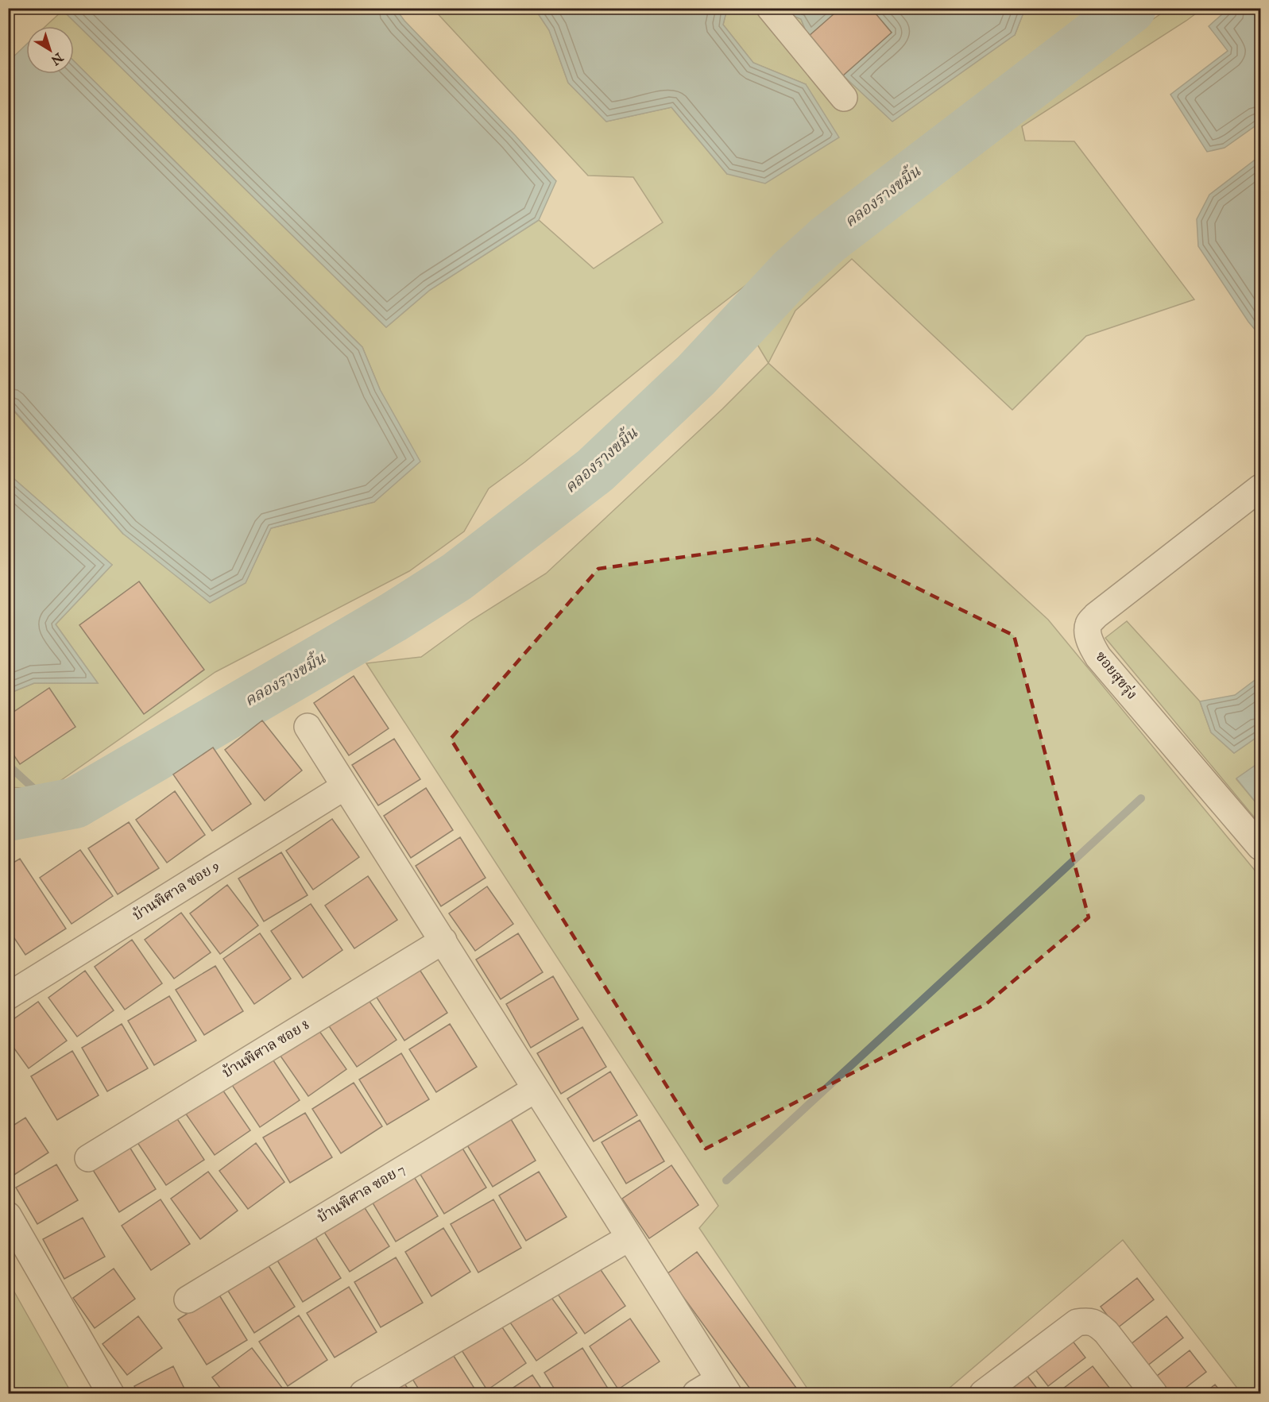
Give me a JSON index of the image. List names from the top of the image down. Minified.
{"streets":{"street":["ซอยสุขรุ่ง","บ้านพิศาล ซอย 9","บ้านพิศาล ซอย 8","บ้านพิศาล ซอย 7"]},"water":["คลองรางขมิ้น"],"north":"bottom right"}
